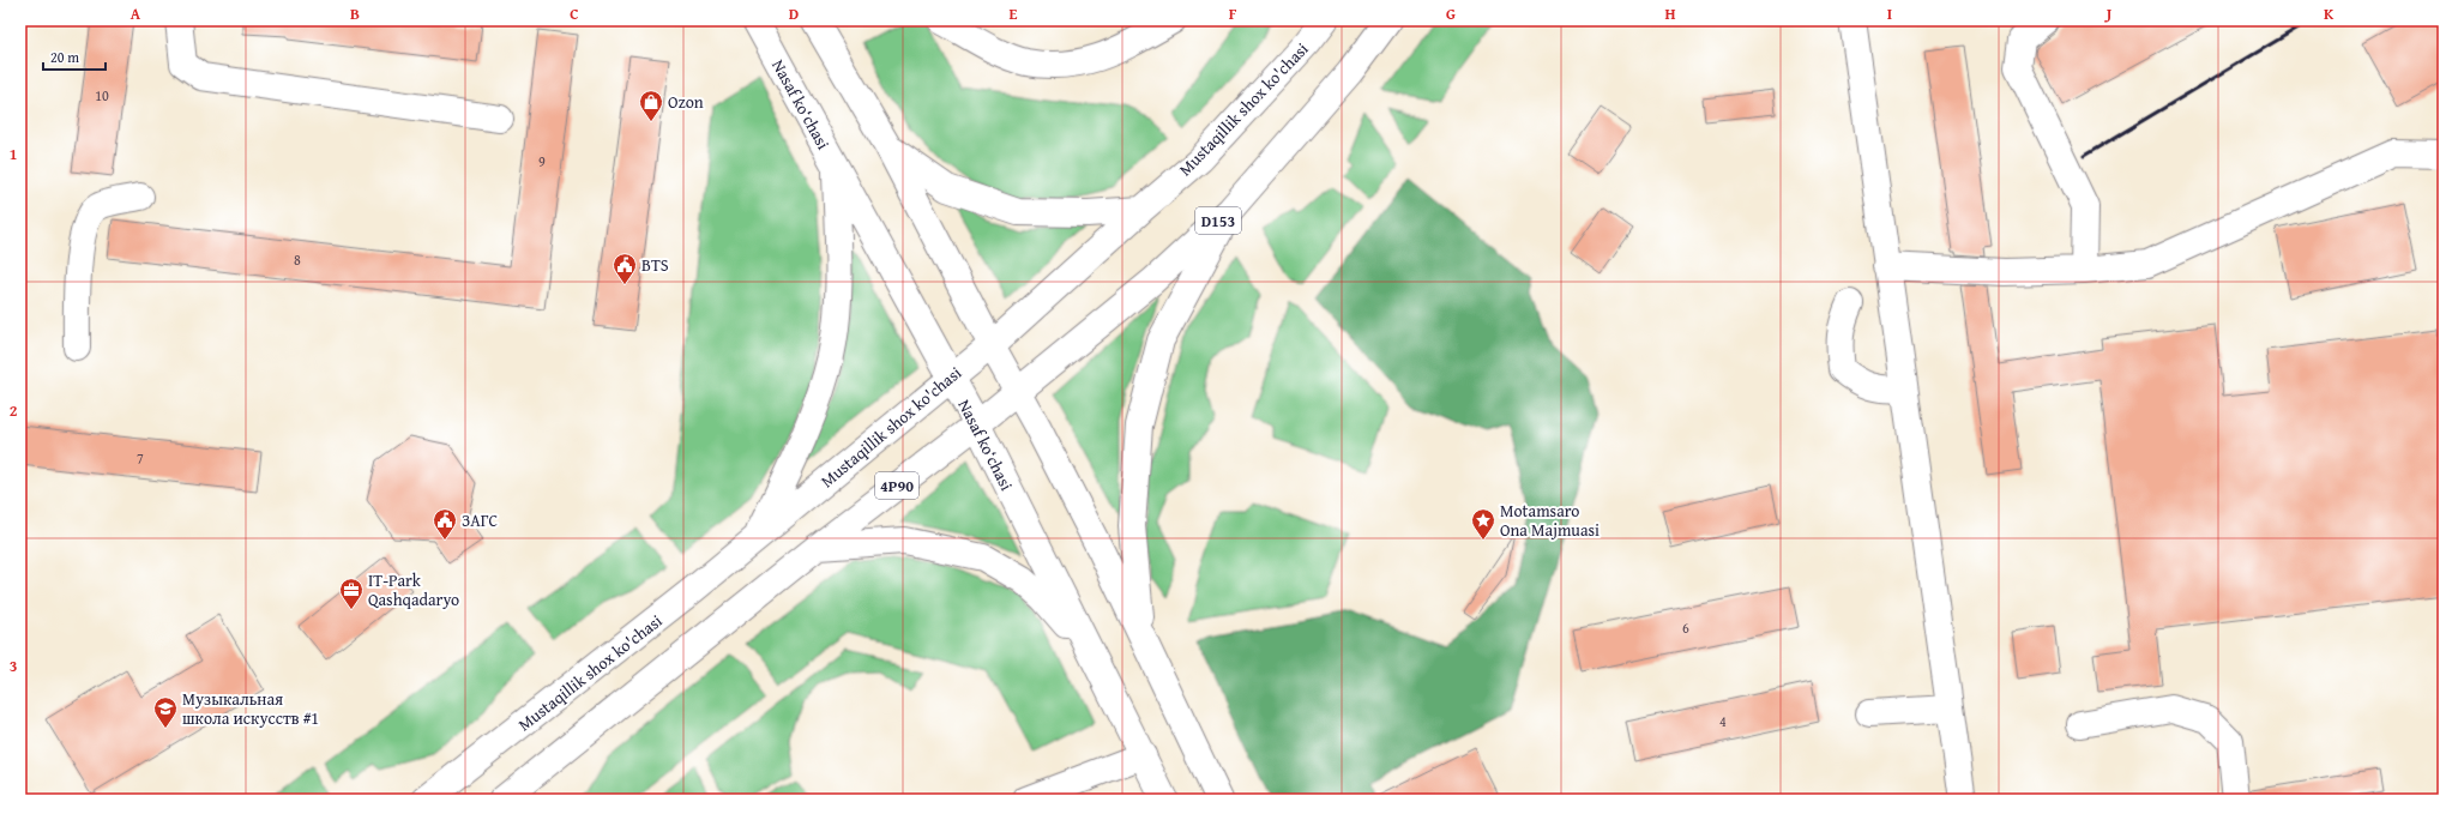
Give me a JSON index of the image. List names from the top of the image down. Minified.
{"streets":{"main road":["Nasaf ko‘chasi","Mustaqillik shox ko'chasi","D153","4P90"]},"crossings":[["Nasaf ko‘chasi","Mustaqillik shox ko'chasi"],["Nasaf ko‘chasi","D153"],["Nasaf ko‘chasi","4P90"],["D153","4P90"]],"places":{"shop":["Ozon"],"public building":["BTS","ЗАГС"],"place":["Motamsaro Ona Majmuasi"],"office":["IT-Park Qashqadaryo"],"school or university":["Музыкальная школа искусств #1"]},"house_numbers":["10","9","8","7","6","4"],"scale_bar":"20 m","grid":{"columns":["A","B","C","D","E","F","G","H","I","J","K"],"rows":["1","2","3"]}}
